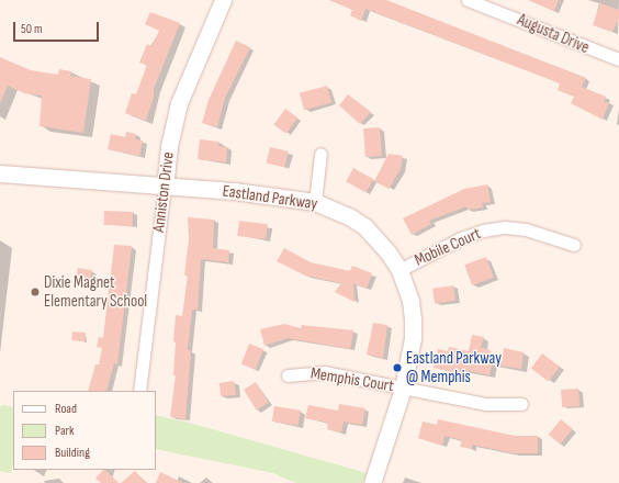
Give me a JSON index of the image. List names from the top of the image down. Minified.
{"streets":{"street":["Augusta Drive","Anniston Drive","Eastland Parkway","Mobile Court","Memphis Court"]},"crossings":[["Anniston Drive","Eastland Parkway"],["Eastland Parkway","Mobile Court"],["Eastland Parkway","Memphis Court"]],"places":["Dixie Magnet Elementary School","Eastland Parkway @ Memphis"],"legend":["Road","Park","Building"],"scale_bar":"50 m"}
